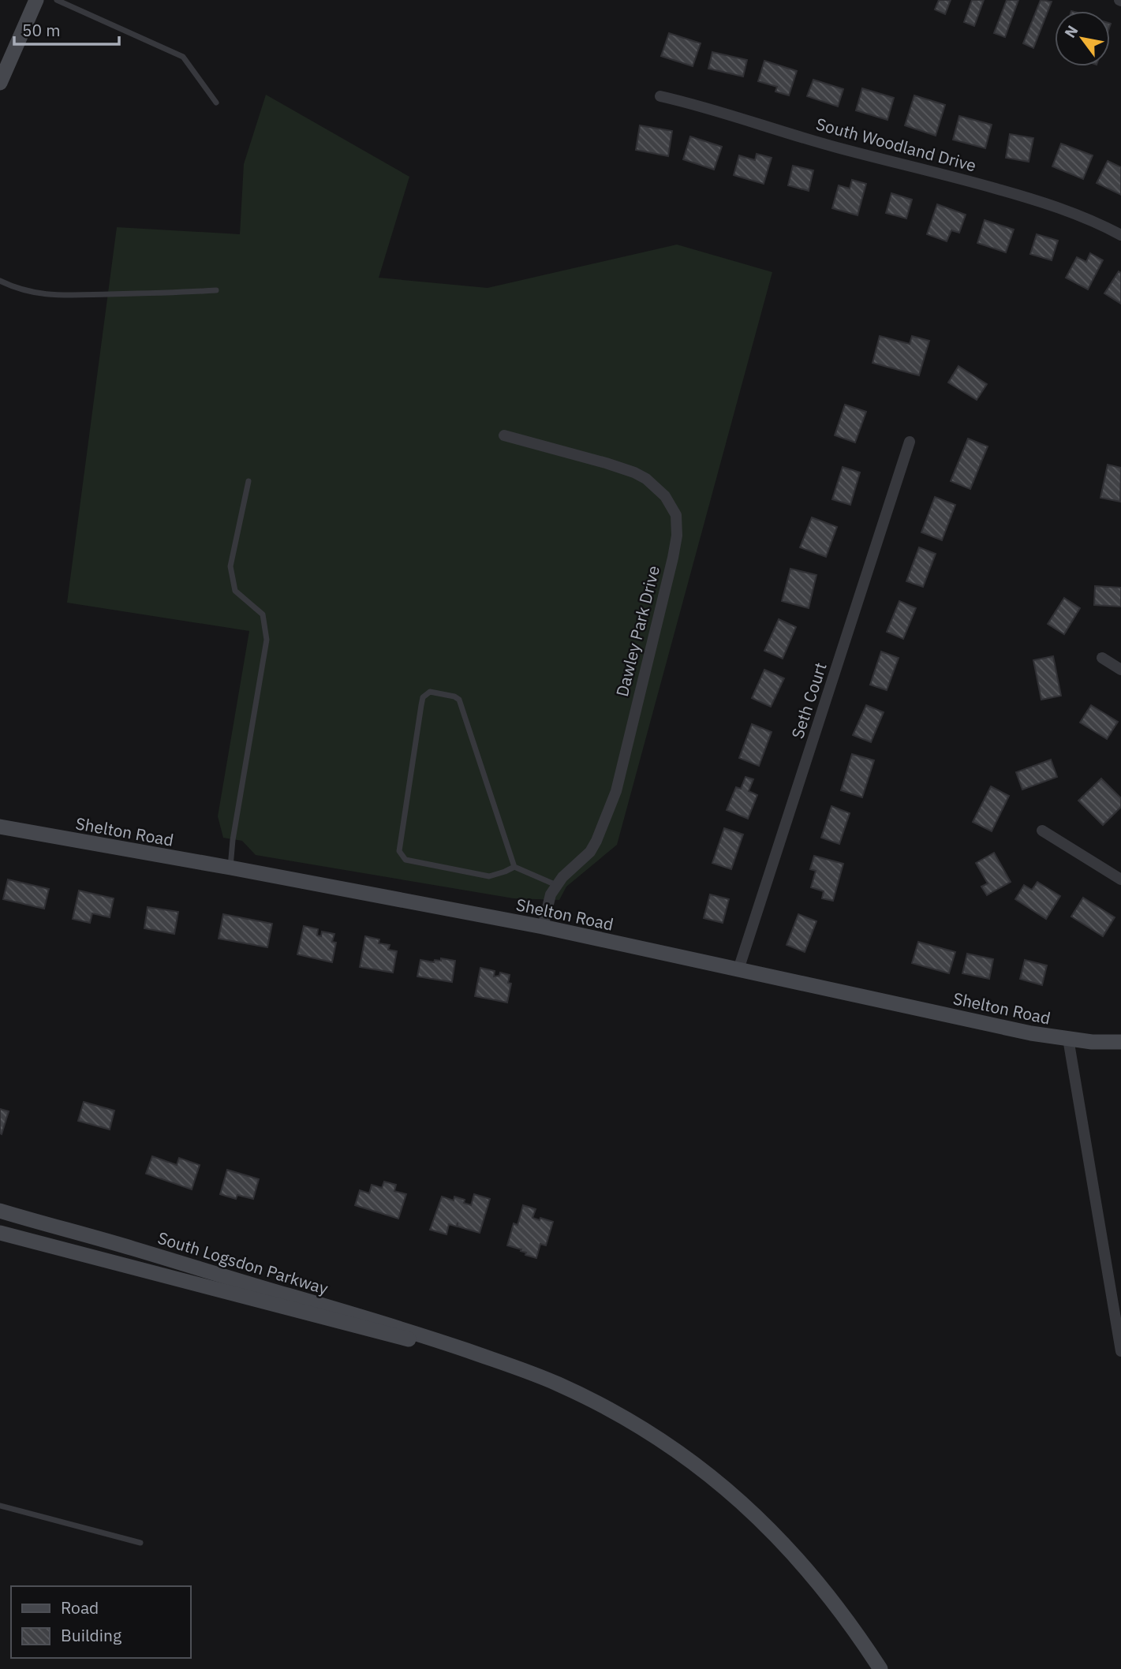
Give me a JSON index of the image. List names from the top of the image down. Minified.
{"streets":{"main road":["Shelton Road","South Logsdon Parkway"],"street":["South Woodland Drive","Dawley Park Drive","Seth Court"]},"crossings":[["Dawley Park Drive","Shelton Road"],["Seth Court","Shelton Road"]],"legend":["Road","Building"],"scale_bar":"50 m","north":"top left"}
